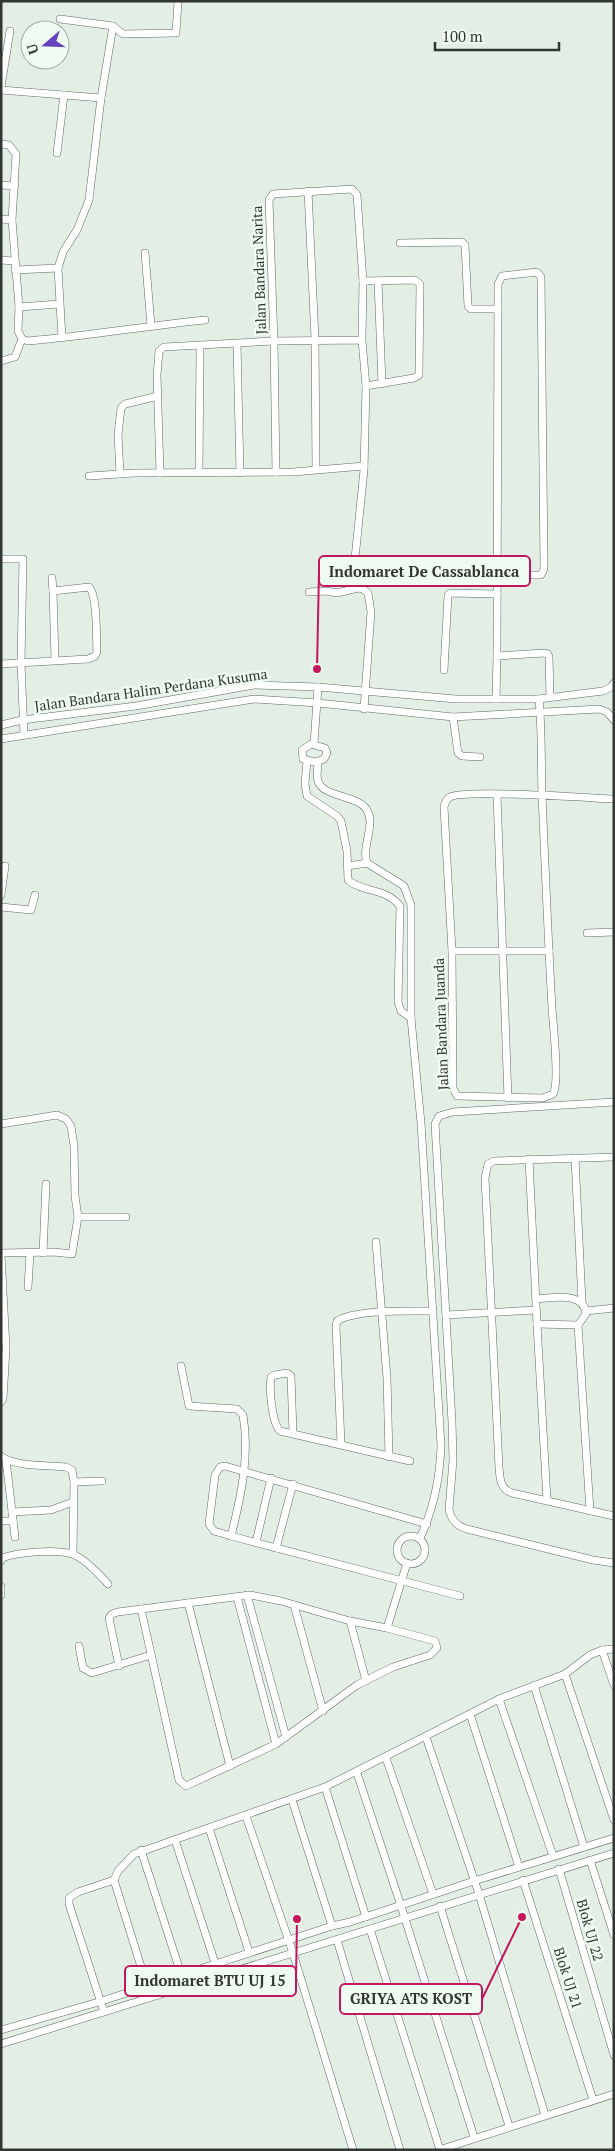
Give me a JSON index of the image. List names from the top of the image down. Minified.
{"streets":{"street":["Jalan Bandara Narita","Jalan Bandara Halim Perdana Kusuma","Jalan Bandara Juanda","Blok UJ 22","Blok UJ 21"]},"crossings":[["Jalan Bandara Halim Perdana Kusuma","Jalan Bandara Juanda"]],"places":["Indomaret De Cassablanca","GRIYA ATS KOST","Indomaret BTU UJ 15"],"scale_bar":"100 m","north":"left"}
